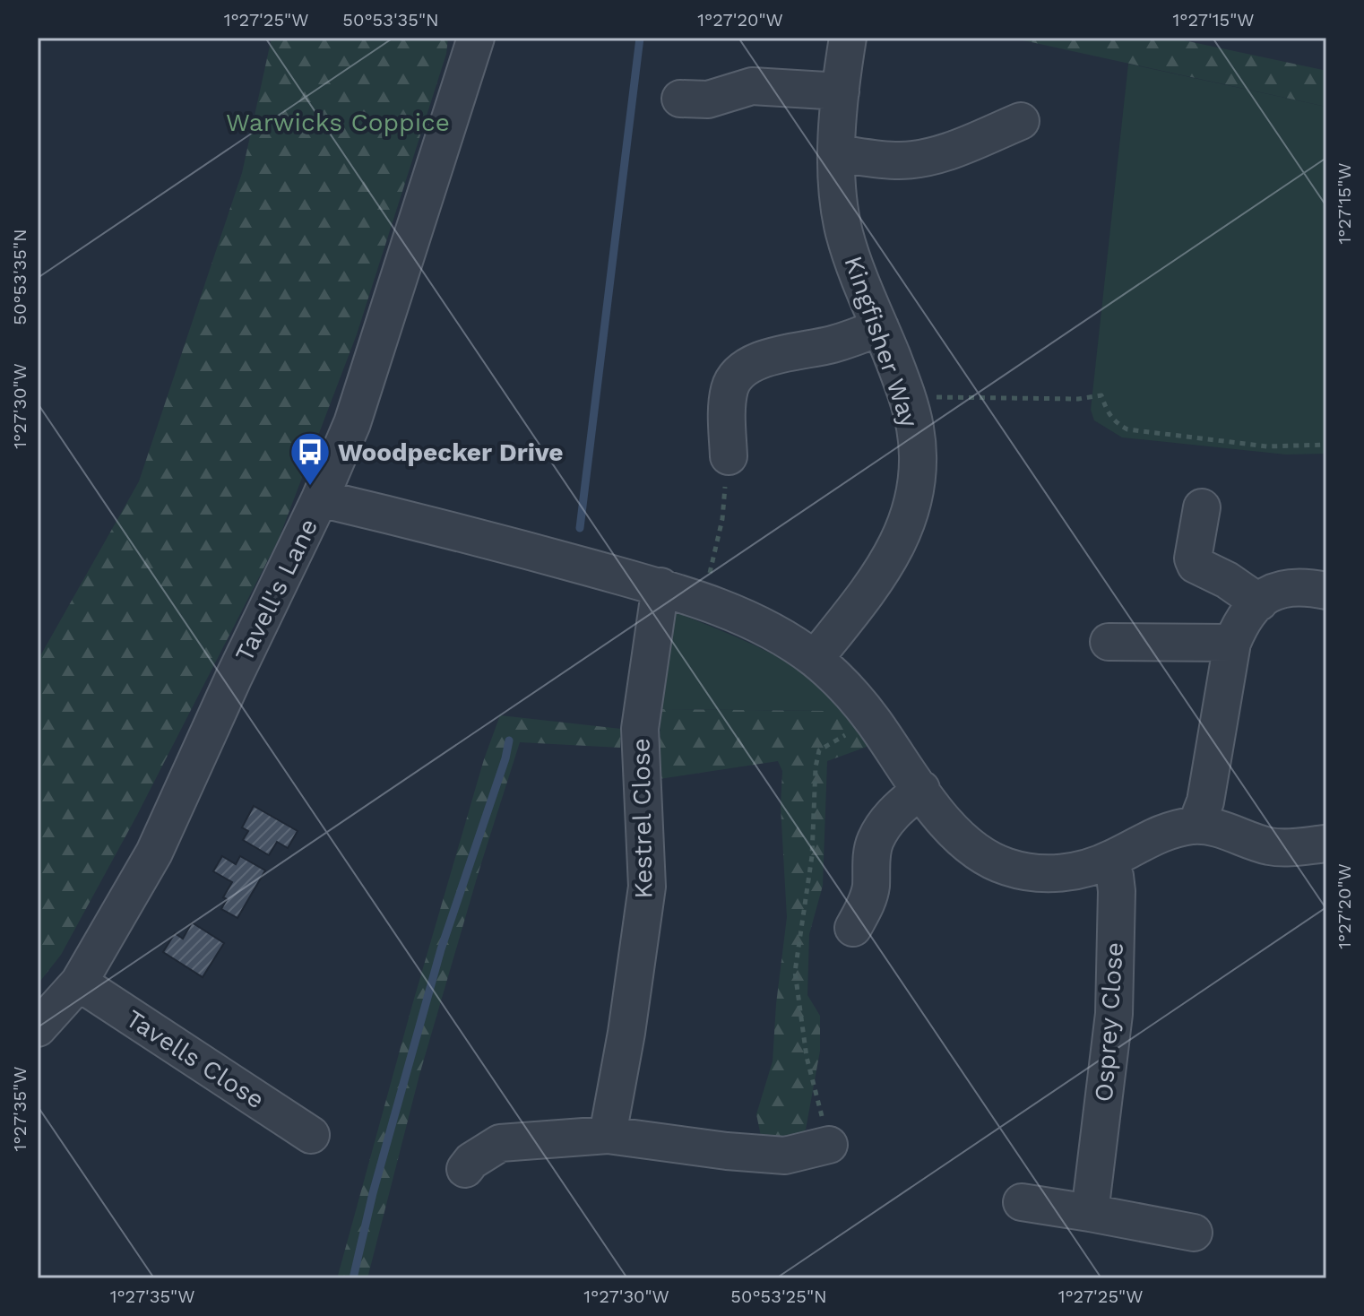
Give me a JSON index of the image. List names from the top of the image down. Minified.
{"streets":{"street":["Kingfisher Way","Tavell's Lane","Kestrel Close","Osprey Close","Tavells Close"]},"crossings":[["Tavell's Lane","Tavells Close"]],"parks":["Warwicks Coppice"],"places":{"bus stop":["Woodpecker Drive"]},"coordinates":["1°27'25\"W","50°53'35\"N","1°27'20\"W","1°27'15\"W","1°27'30\"W","1°27'35\"W","50°53'25\"N"]}
